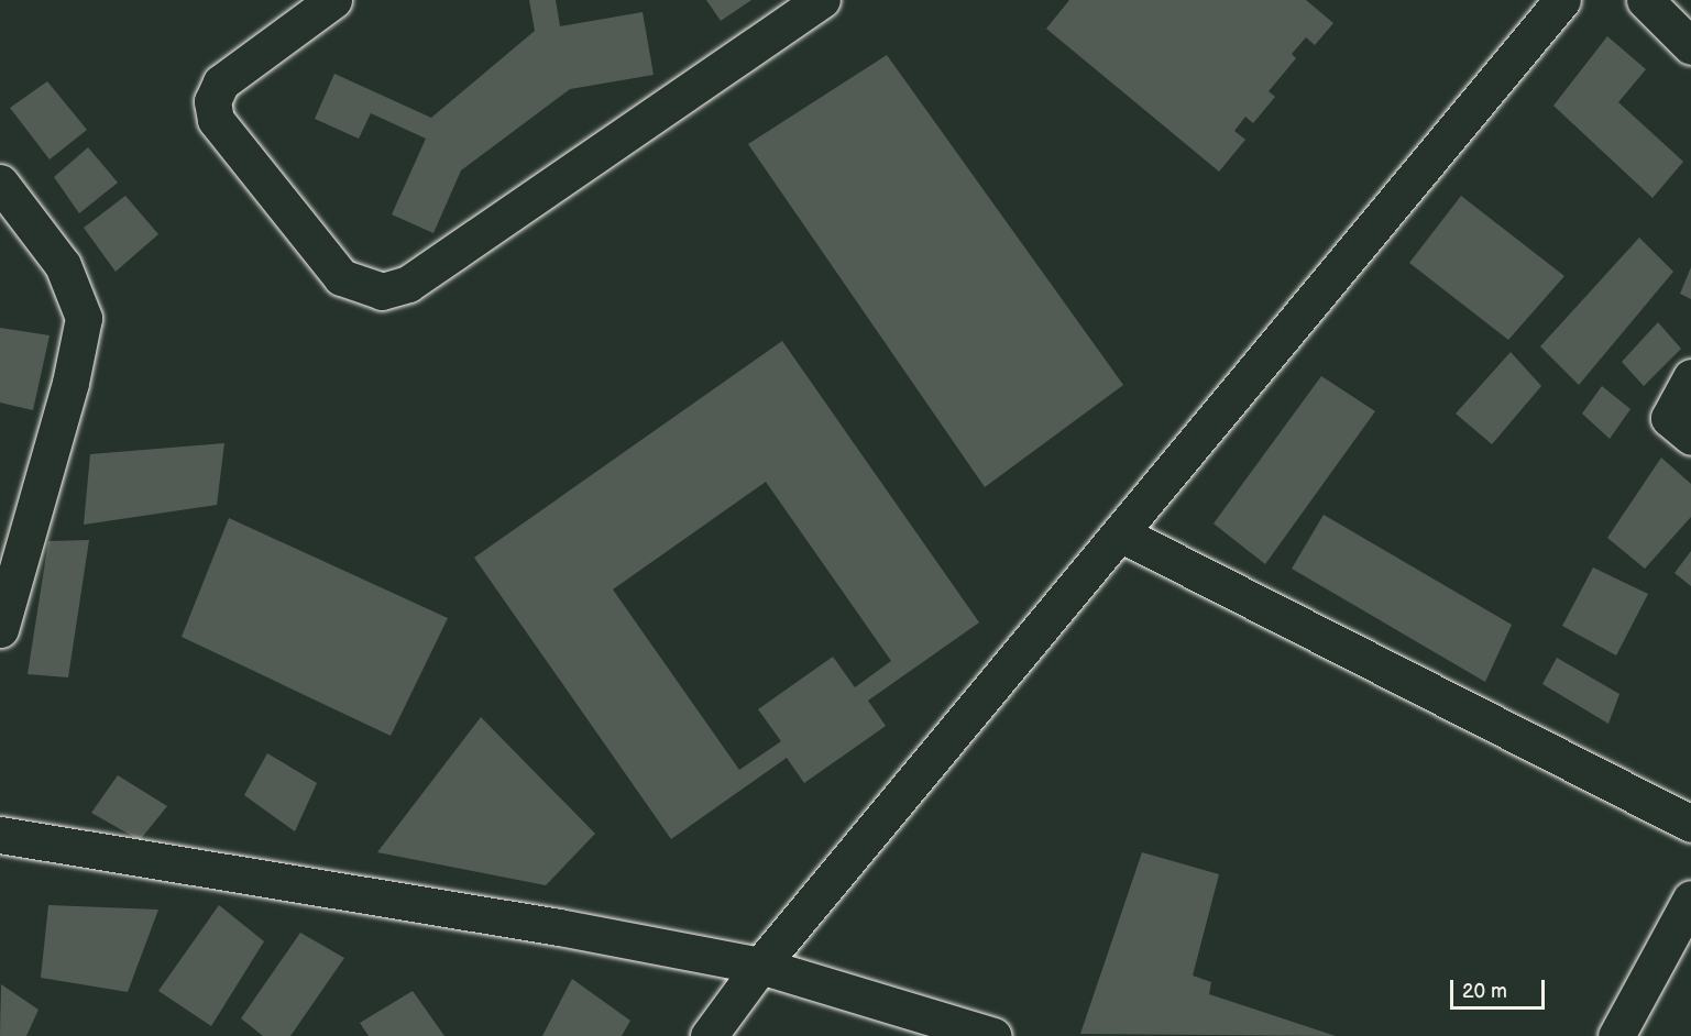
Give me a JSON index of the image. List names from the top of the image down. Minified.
{"scale_bar":"20 m"}
